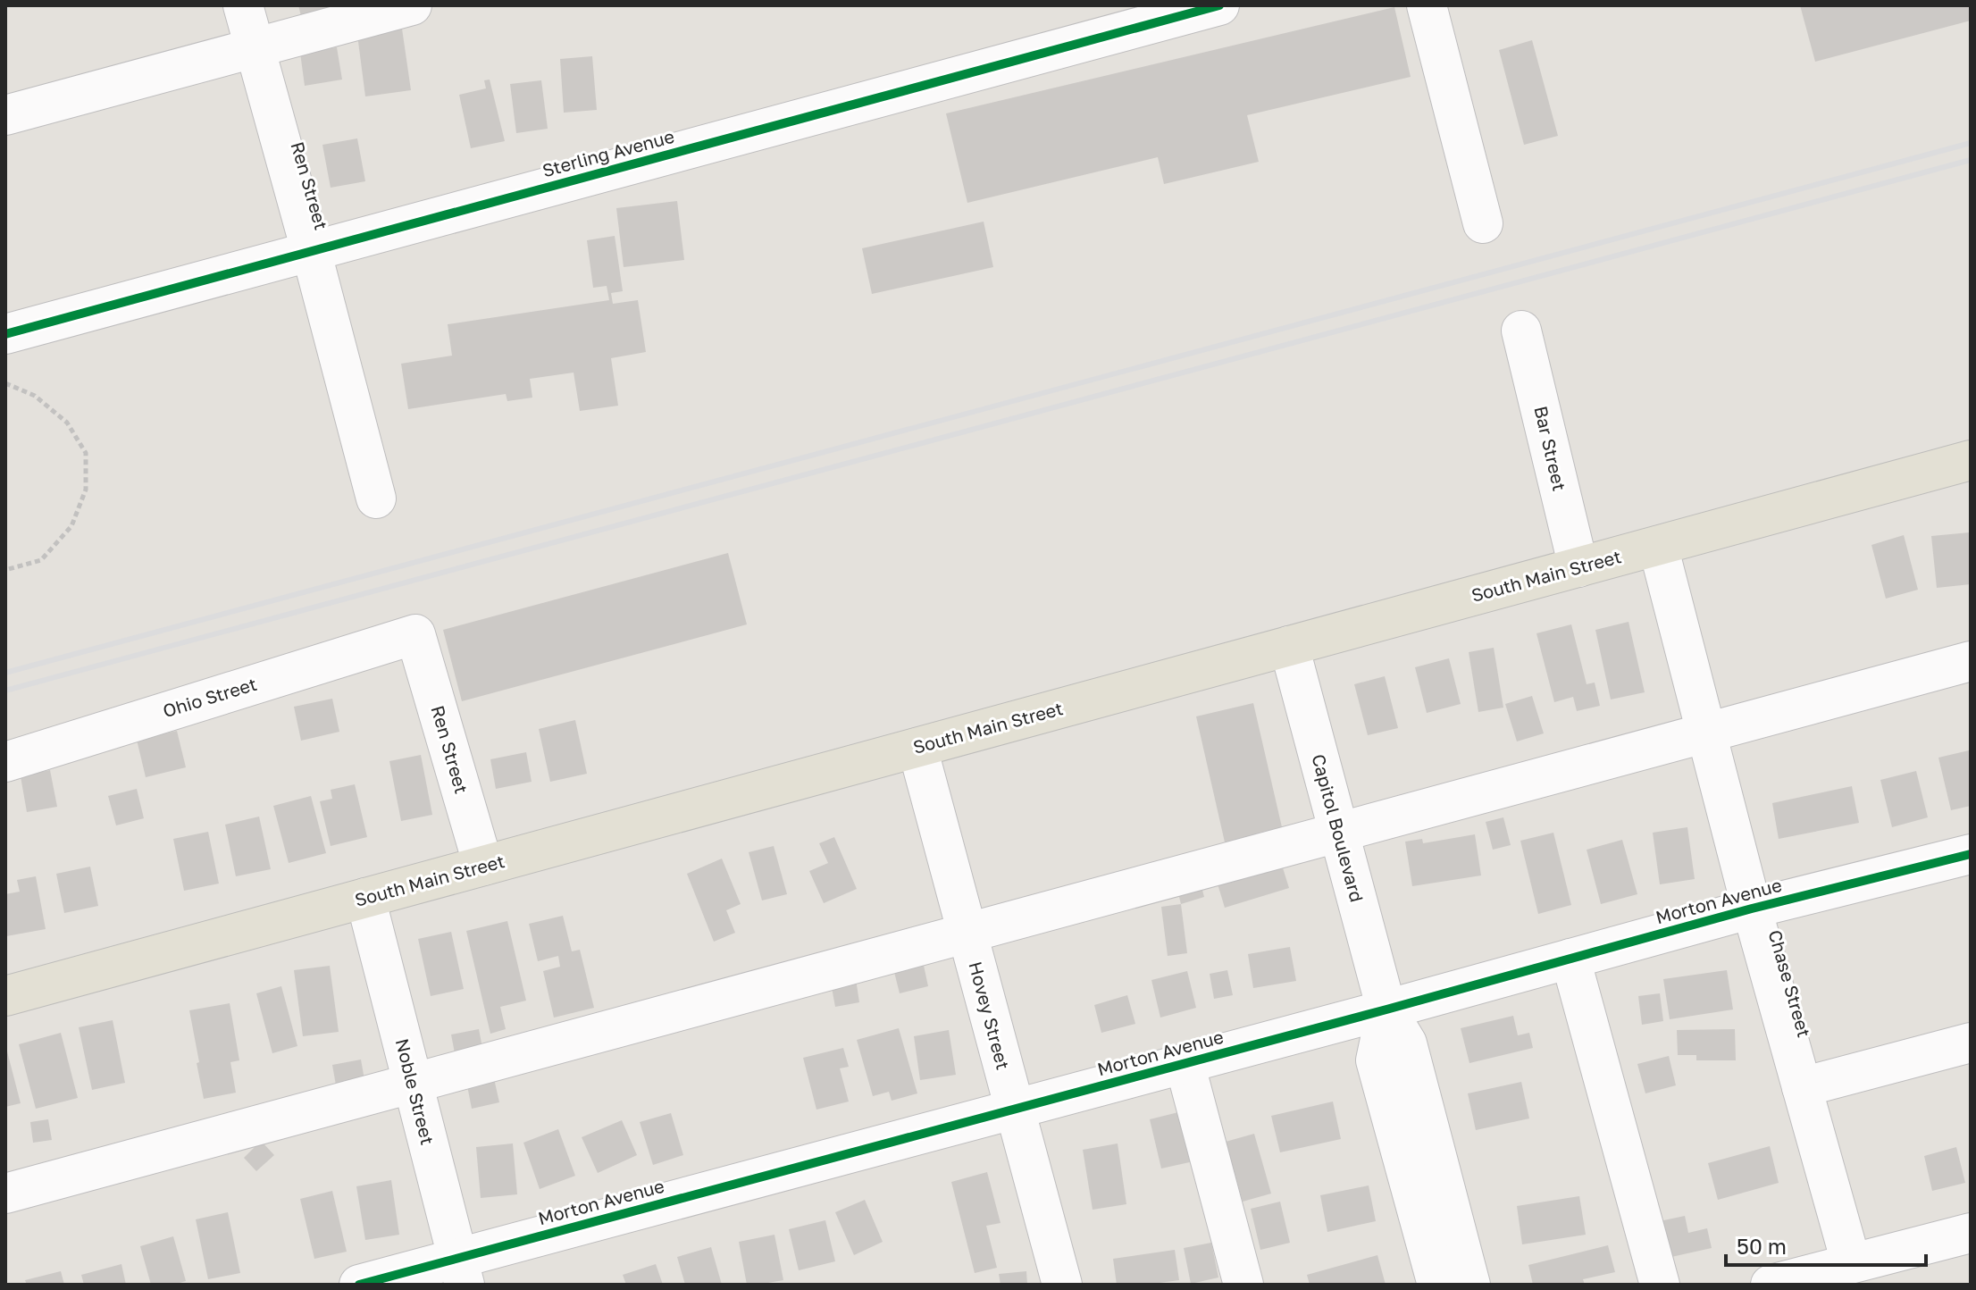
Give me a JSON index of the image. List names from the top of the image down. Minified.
{"streets":{"main road":["South Main Street"],"street":["Sterling Avenue","Ren Street","Bar Street","Ohio Street","Capitol Boulevard","Morton Avenue","Chase Street","Hovey Street","Noble Street"]},"crossings":[["Sterling Avenue","Ren Street"],["Ren Street","South Main Street"],["Ren Street","Ohio Street"],["Bar Street","South Main Street"],["South Main Street","Capitol Boulevard"],["South Main Street","Chase Street"],["South Main Street","Hovey Street"],["South Main Street","Noble Street"],["Capitol Boulevard","Morton Avenue"],["Morton Avenue","Chase Street"],["Morton Avenue","Hovey Street"],["Morton Avenue","Noble Street"]],"scale_bar":"50 m"}
